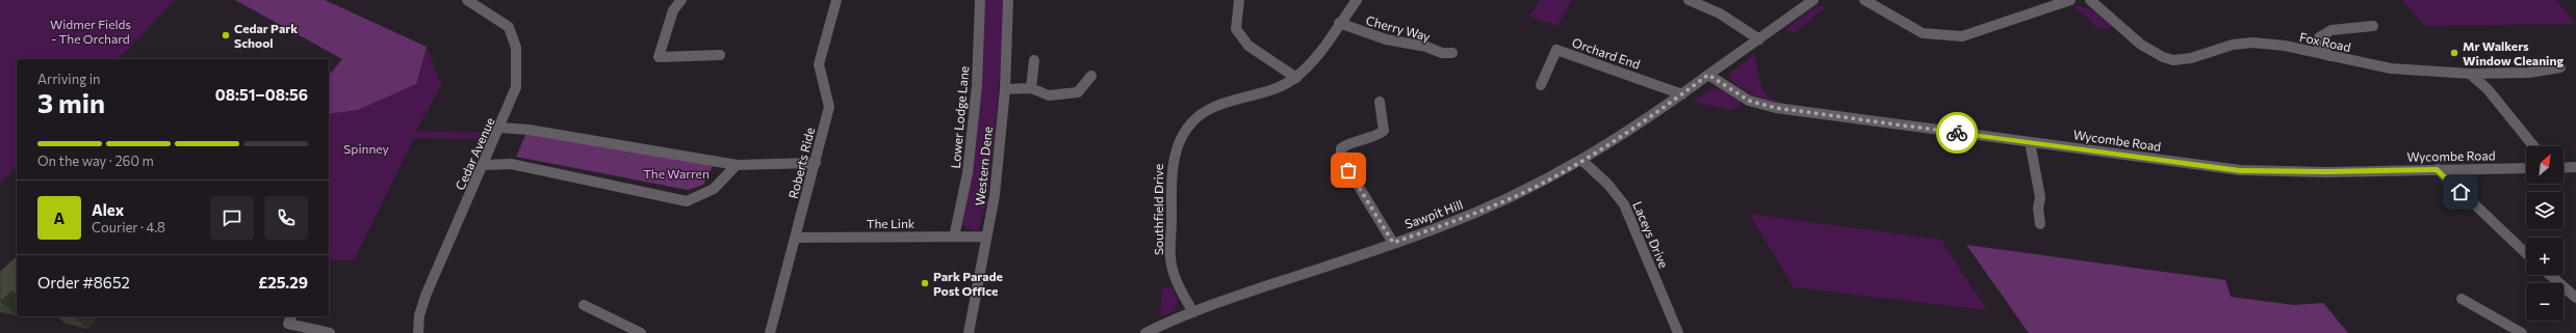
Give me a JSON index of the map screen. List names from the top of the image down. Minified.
{"streets":{"street":["Cherry Way","Fox Road","Orchard End","Lower Lodge Lane","Wycombe Road","Cedar Avenue","Roberts Ride","Western Dene","Southfield Drive","Sawpit Hill","The Link","Laceys Drive"]},"crossings":[["Cherry Way","Southfield Drive"],["Orchard End","Sawpit Hill"],["Lower Lodge Lane","The Link"],["Wycombe Road","Sawpit Hill"],["Roberts Ride","The Link"],["Western Dene","The Link"],["Southfield Drive","Sawpit Hill"],["Sawpit Hill","Laceys Drive"]],"parks":["Widmer Fields - The Orchard","Spinney","The Warren"],"places":["Cedar Park School","Mr Walkers Window Cleaning","Park Parade Post Office"],"north":"top right","page":{"heading":["3 min","Arriving in","08:51–08:56"],"panel":["Alex","Courier · 4.8","Order #8652","£25.29"],"bar":"On the way · 260 m","map_buttons":["+","−"],"round":"A"}}
